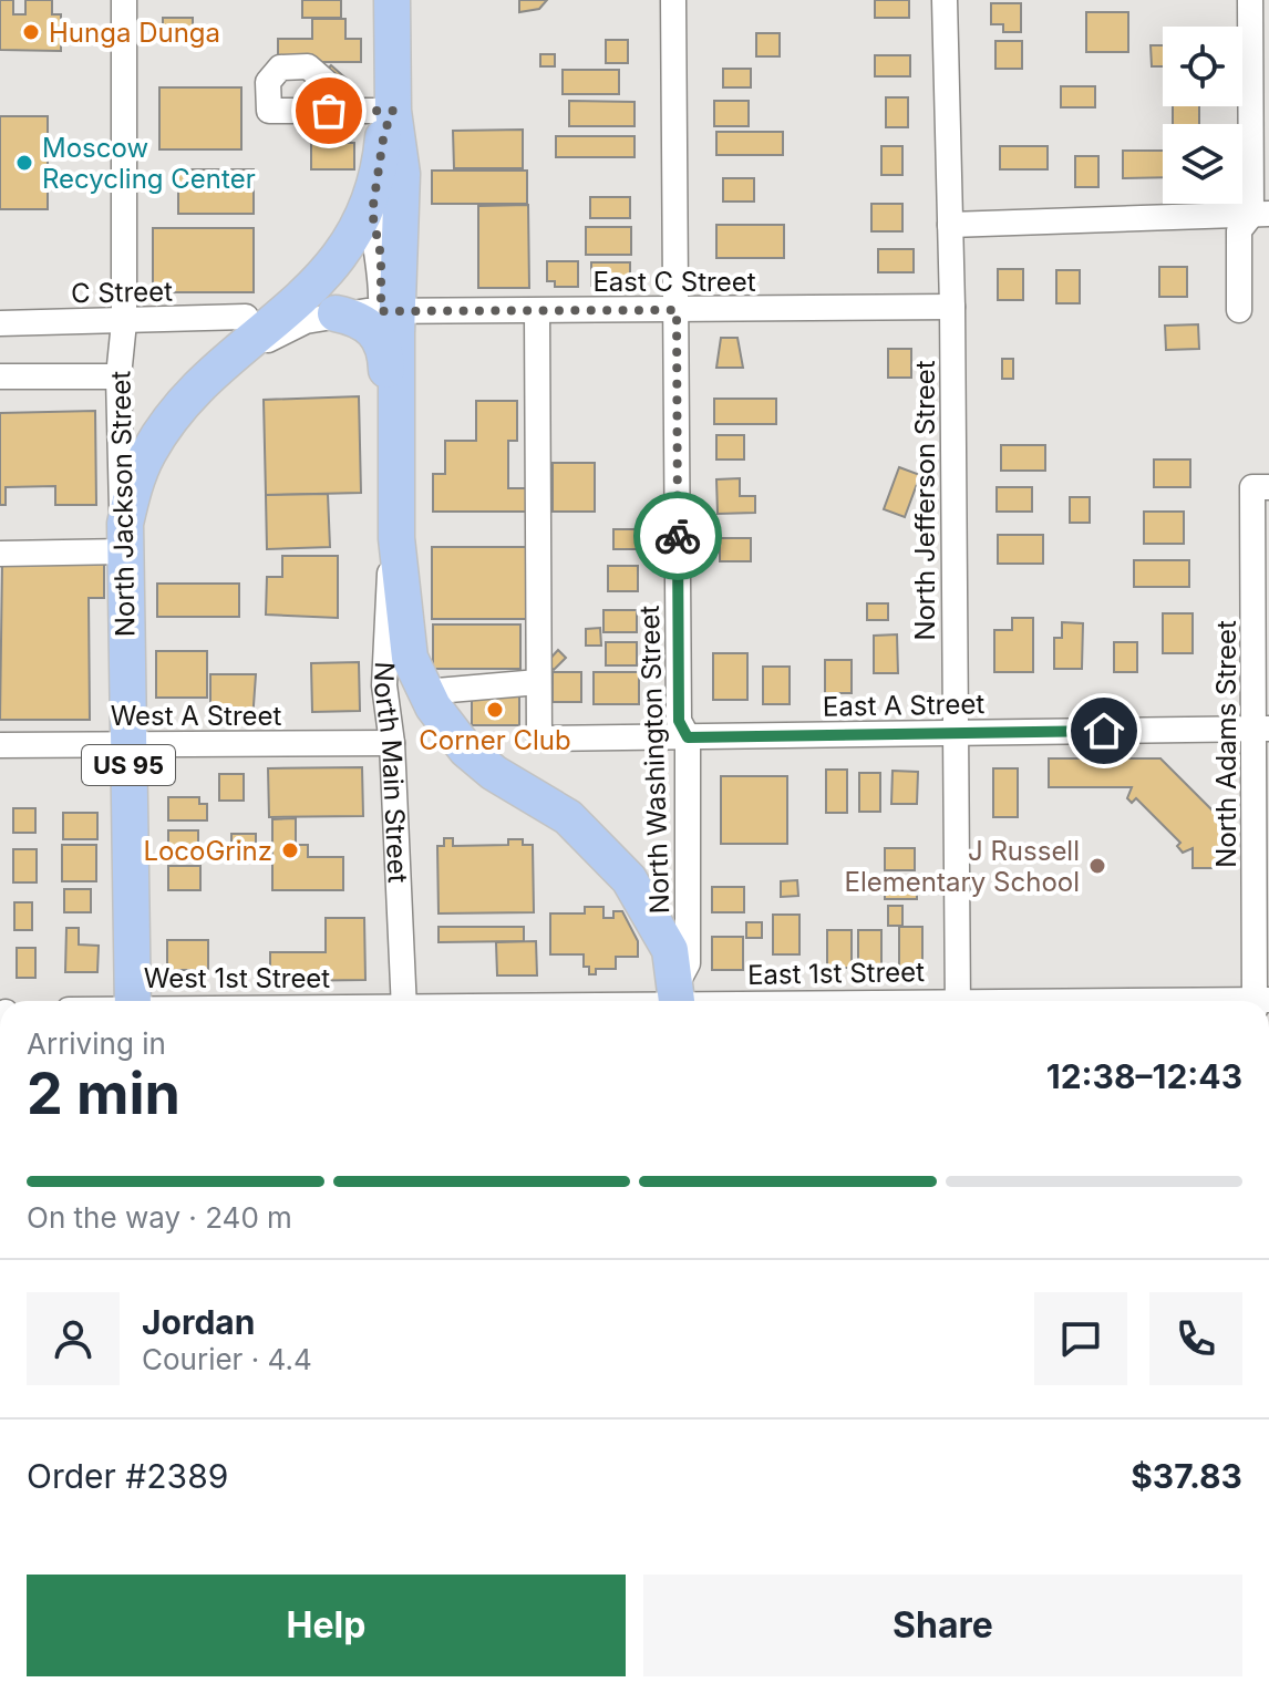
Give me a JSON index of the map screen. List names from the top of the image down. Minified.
{"streets":{"highway":["North Jackson Street","US 95","North Main Street"],"street":["East C Street","C Street","North Jefferson Street","East A Street","West A Street","North Adams Street","North Washington Street","East 1st Street"]},"crossings":[["East C Street","North Jefferson Street"],["East C Street","North Washington Street"],["East C Street","North Main Street"],["C Street","North Jackson Street"],["North Jefferson Street","East A Street"],["North Jackson Street","West A Street"],["North Jackson Street","North Main Street"],["East A Street","North Adams Street"],["East A Street","North Washington Street"],["West A Street","North Main Street"],["North Washington Street","North Main Street"],["North Washington Street","East 1st Street"],["North Main Street","East 1st Street"]],"places":["Hunga Dunga","Moscow Recycling Center","Corner Club","LocoGrinz","J Russell Elementary School"],"page":{"heading":["2 min","Arriving in","12:38–12:43"],"panel":["Jordan","Courier · 4.4","Order #2389","$37.83"],"bar":"On the way · 240 m","buttons":["Help","Share"]}}
